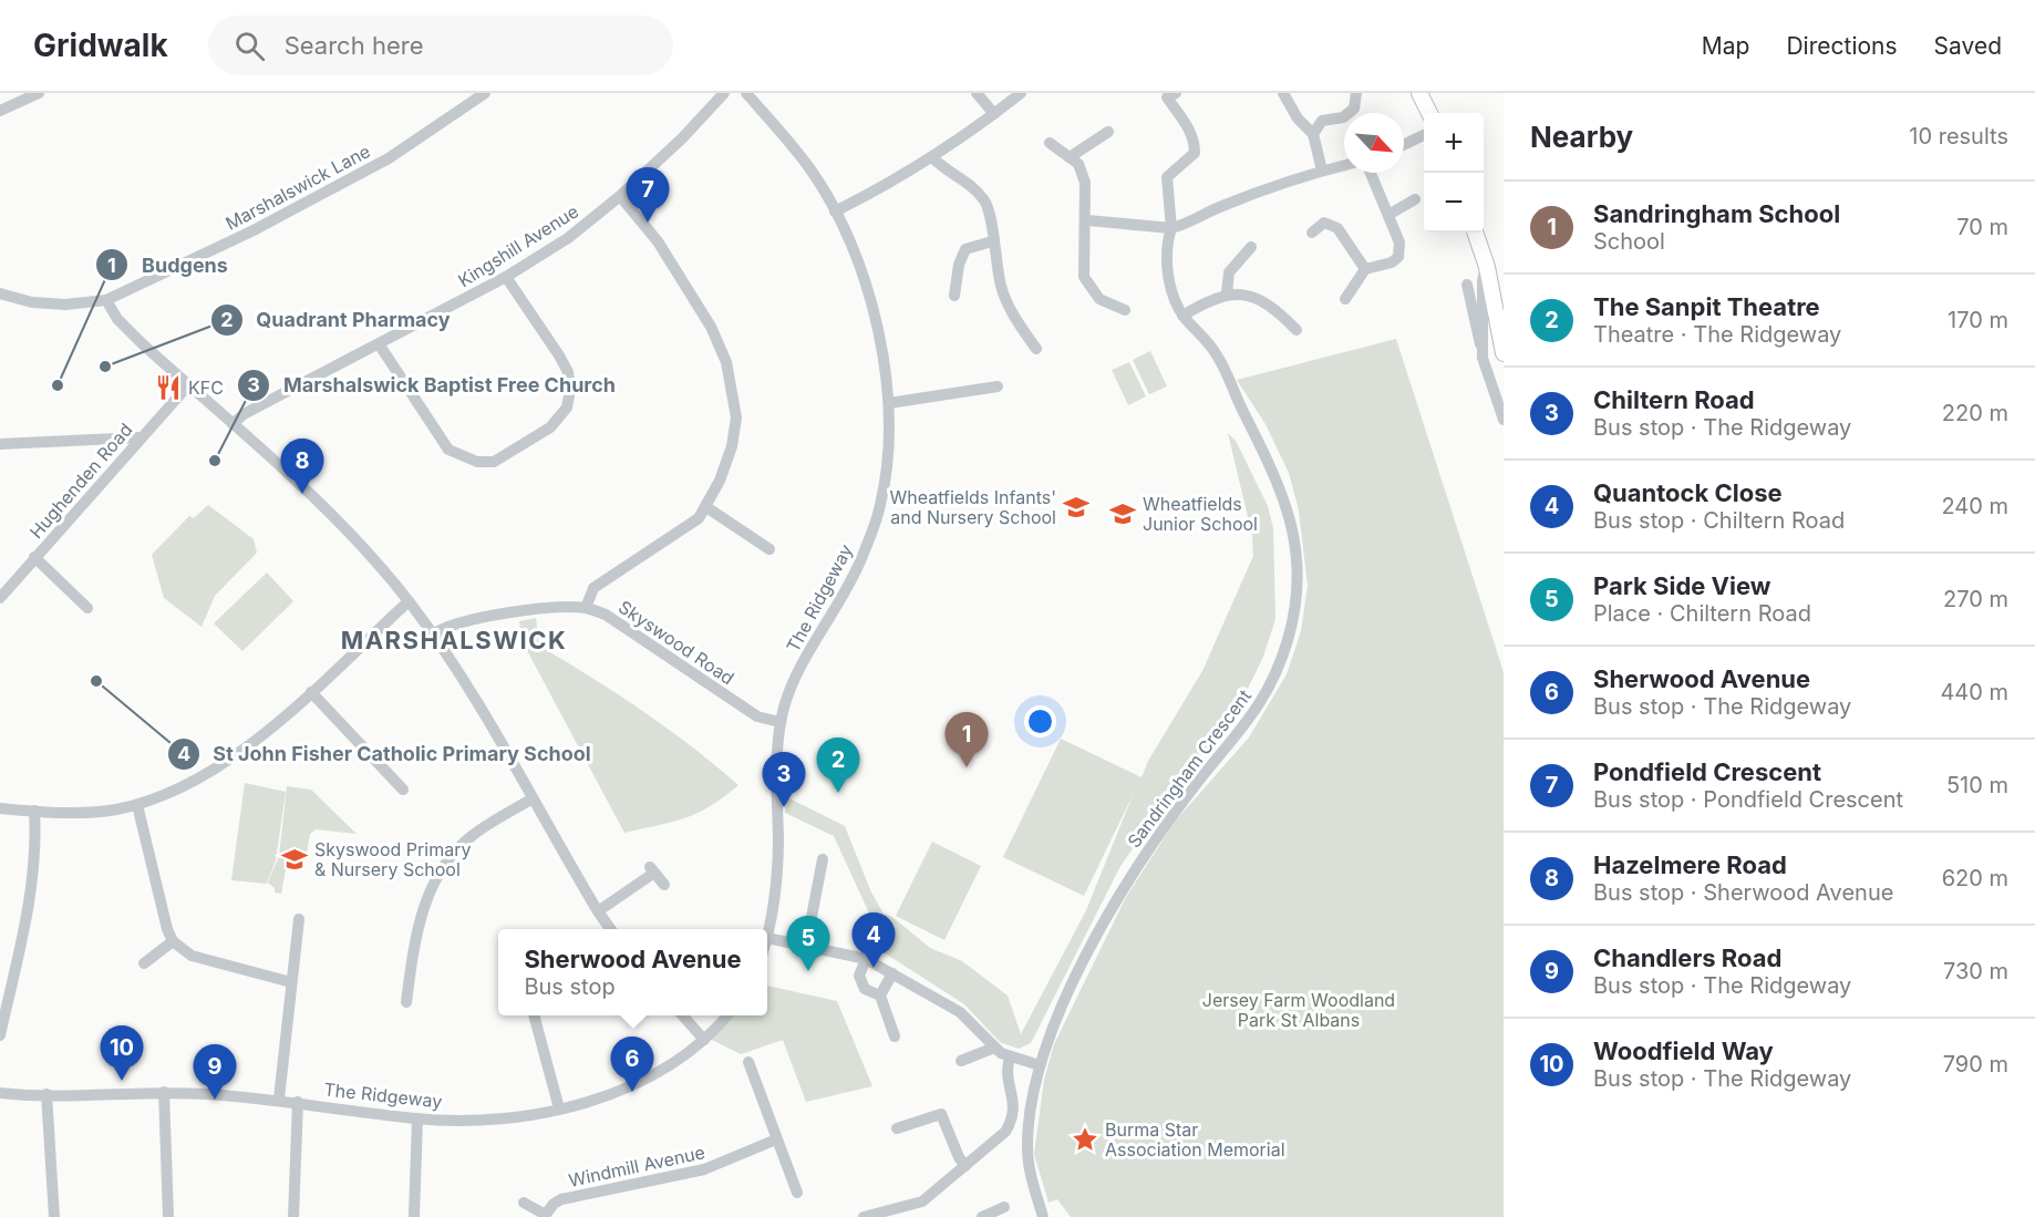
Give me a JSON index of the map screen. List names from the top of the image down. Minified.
{"streets":{"street":["Marshalswick Lane","Kingshill Avenue","Hughenden Road","The Ridgeway","Skyswood Road","Sandringham Crescent","Windmill Avenue"]},"crossings":[["The Ridgeway","Skyswood Road"]],"districts":["MARSHALSWICK"],"parks":["Jersey Farm Woodland Park St Albans"],"places":{"other":["Quadrant Pharmacy","Budgens","Marshalswick Baptist Free Church","St John Fisher Catholic Primary School"],"restaurant":["KFC"],"school or university":["Wheatfields Infants' and Nursery School","Wheatfields Junior School","Skyswood Primary & Nursery School"],"place":["Burma Star Association Memorial"]},"north":"bottom right","page":{"header":"Gridwalk","search":"Search here","nav":["Map","Directions","Saved"],"heading":["Nearby","10 results"],"map_buttons":["+","−"],"pins":["7","8","1","2","3","4","5","10","6","9"],"list":[{"mark":"1","name":"Sandringham School","note":"School","value":"70 m"},{"mark":"2","name":"The Sanpit Theatre","note":"Theatre · The Ridgeway","value":"170 m"},{"mark":"3","name":"Chiltern Road","note":"Bus stop · The Ridgeway","value":"220 m"},{"mark":"4","name":"Quantock Close","note":"Bus stop · Chiltern Road","value":"240 m"},{"mark":"5","name":"Park Side View","note":"Place · Chiltern Road","value":"270 m"},{"mark":"6","name":"Sherwood Avenue","note":"Bus stop · The Ridgeway","value":"440 m"},{"mark":"7","name":"Pondfield Crescent","note":"Bus stop · Pondfield Crescent","value":"510 m"},{"mark":"8","name":"Hazelmere Road","note":"Bus stop · Sherwood Avenue","value":"620 m"},{"mark":"9","name":"Chandlers Road","note":"Bus stop · The Ridgeway","value":"730 m"},{"mark":"10","name":"Woodfield Way","note":"Bus stop · The Ridgeway","value":"790 m"}],"popup":["Sherwood Avenue","Bus stop"]}}
